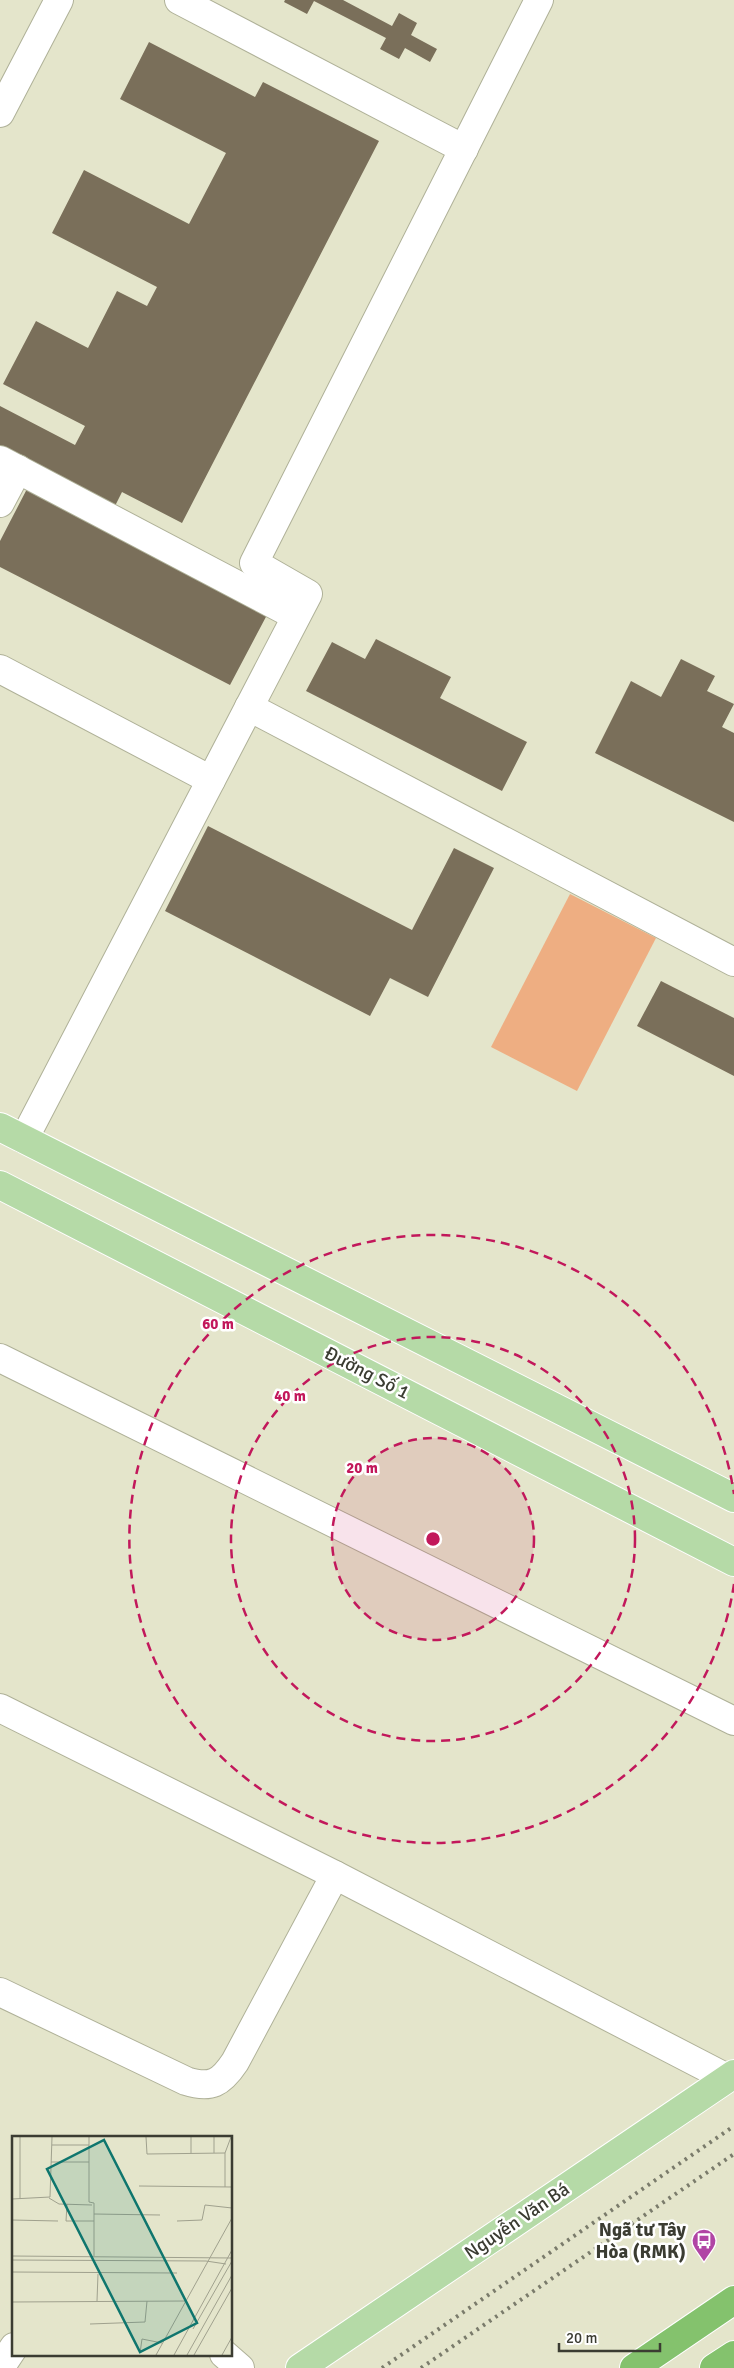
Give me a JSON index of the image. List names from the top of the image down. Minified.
{"streets":{"main road":["Đường Số 1","Nguyễn Văn Bá"]},"places":{"bus stop":["Ngã tư Tây Hòa (RMK)"]},"scale_bar":"20 m","rings":["60 m","40 m","20 m"]}
